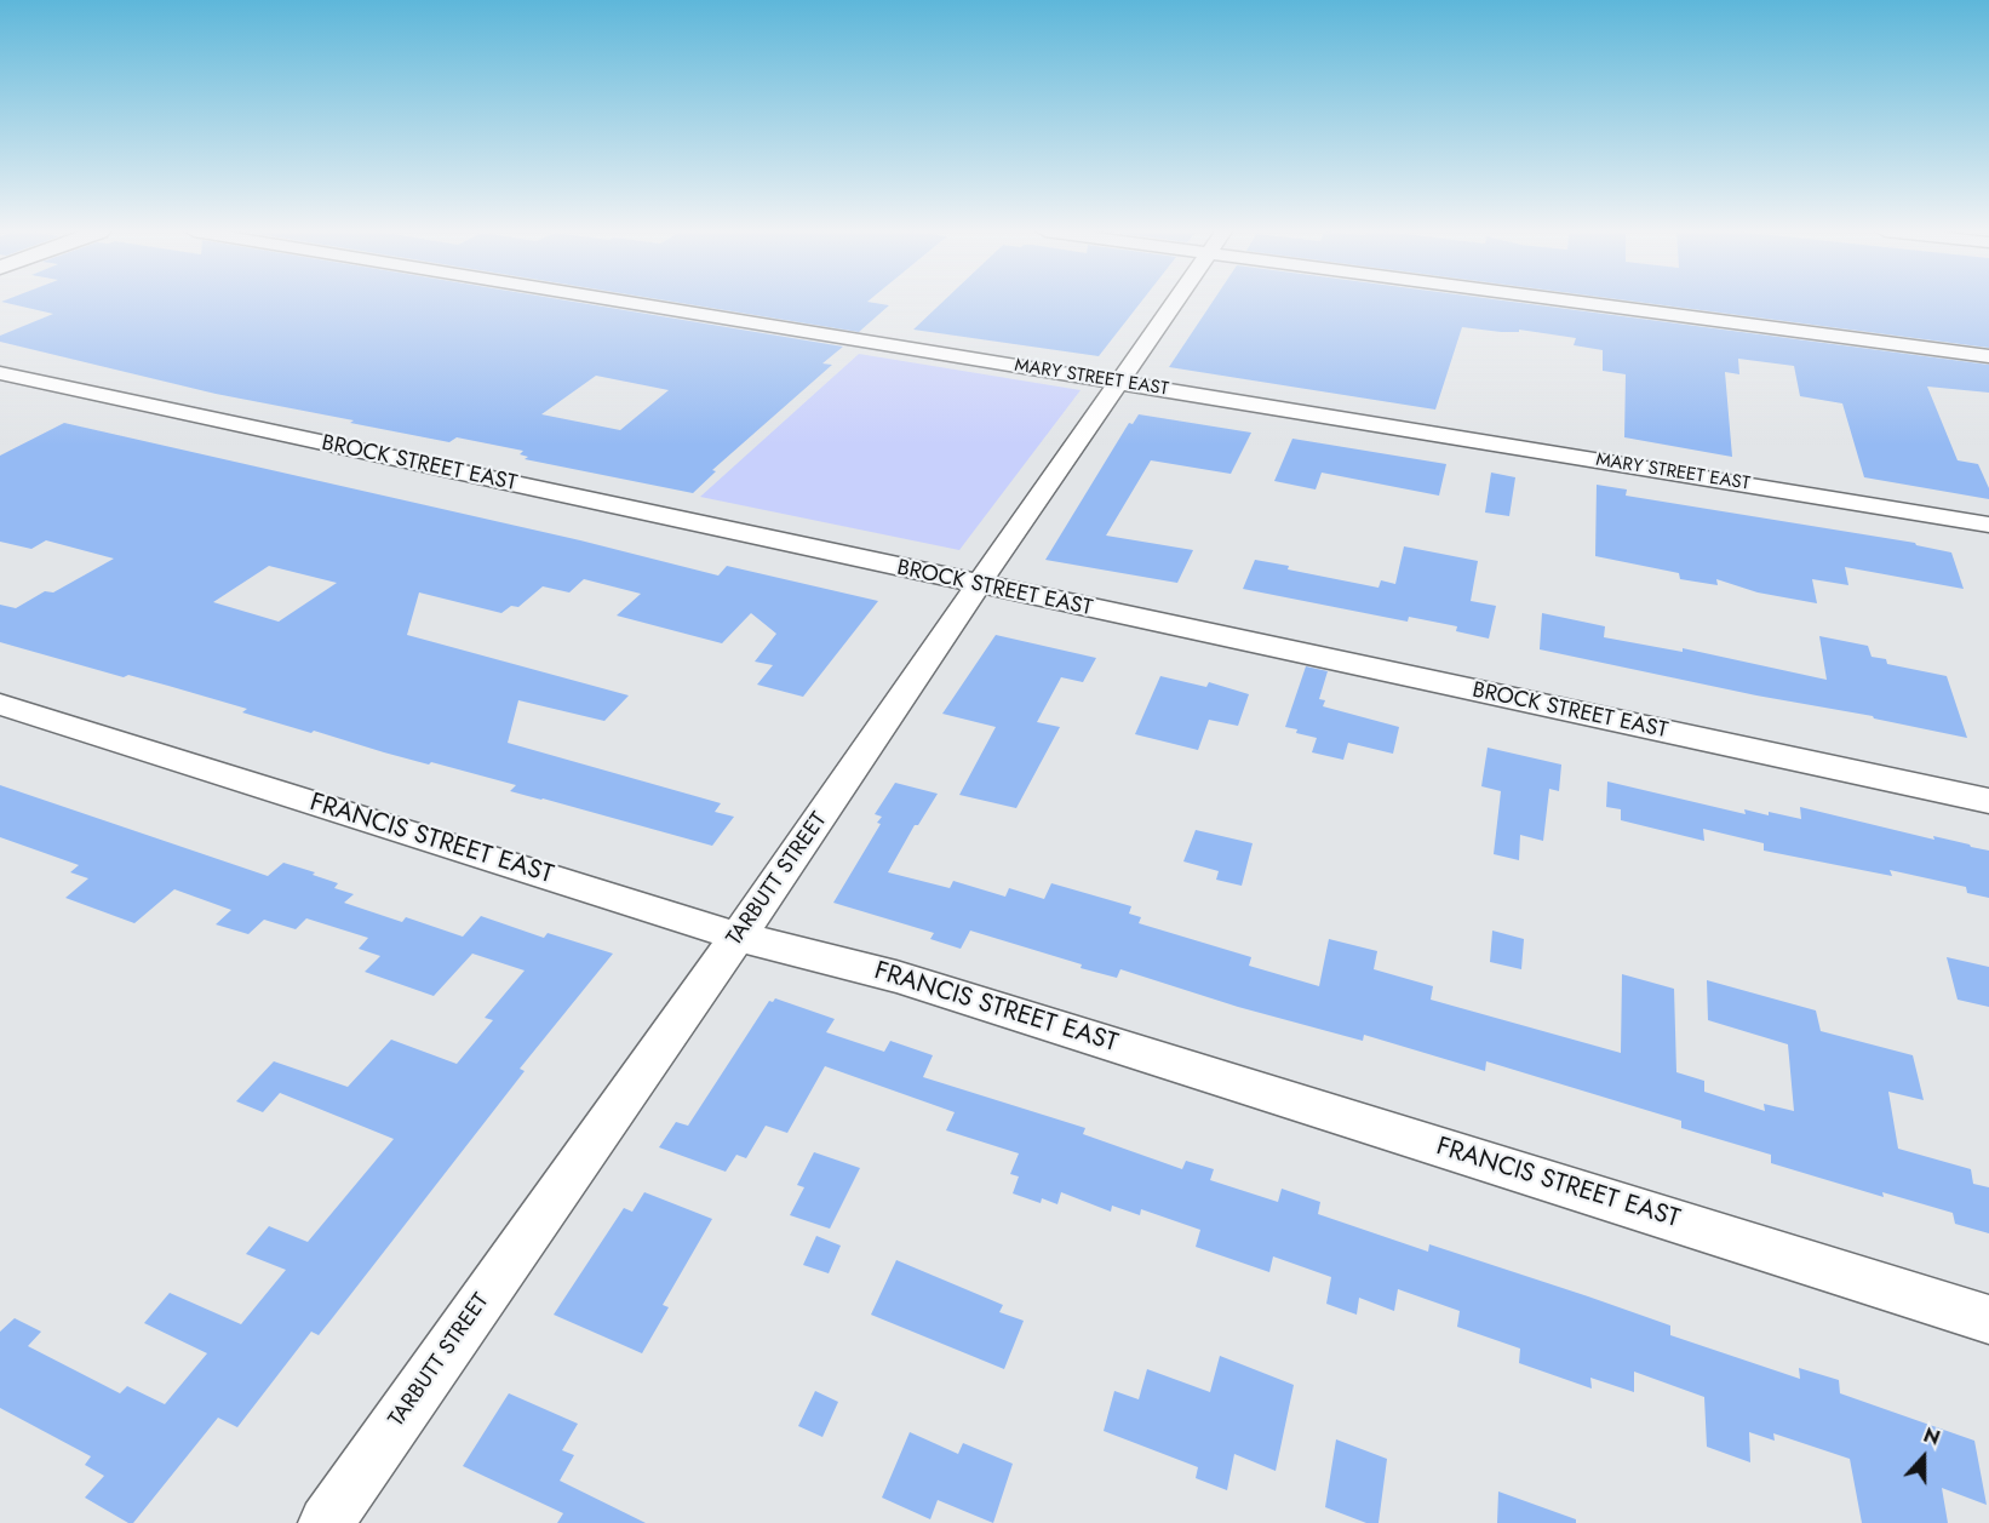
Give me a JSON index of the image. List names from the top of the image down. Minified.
{"streets":{"street":["MARY STREET EAST","BROCK STREET EAST","FRANCIS STREET EAST","TARBUTT STREET"]},"crossings":[["MARY STREET EAST","TARBUTT STREET"],["BROCK STREET EAST","TARBUTT STREET"],["FRANCIS STREET EAST","TARBUTT STREET"]],"north":"top"}
